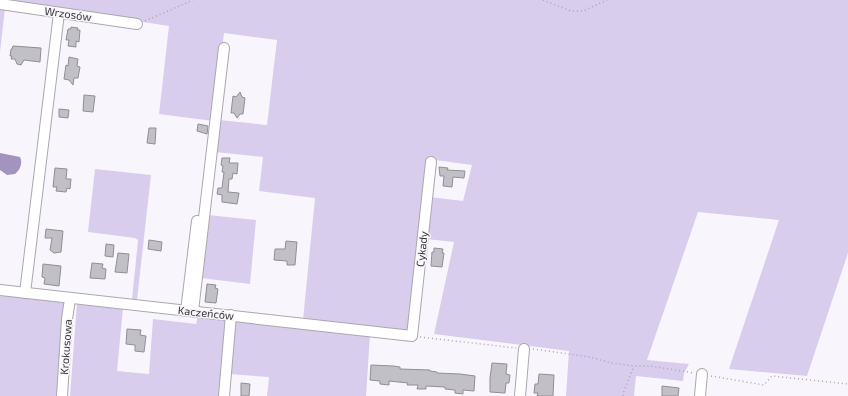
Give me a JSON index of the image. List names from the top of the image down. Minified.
{"streets":{"street":["Wrzosów","Cykady","Kaczeńców","Krokusowa"]},"crossings":[["Cykady","Kaczeńców"],["Kaczeńców","Krokusowa"]]}
